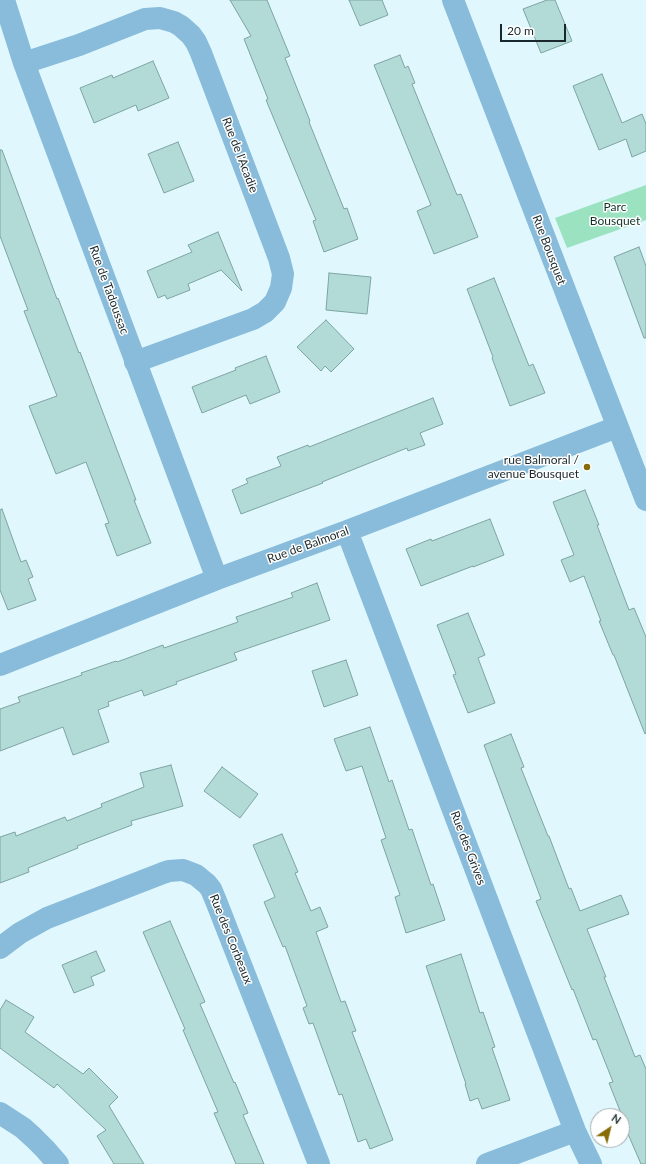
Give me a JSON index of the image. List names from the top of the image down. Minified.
{"streets":{"street":["Rue de l'Acadie","Rue Bousquet","Rue de Tadoussac","Rue de Balmoral","Rue des Grives","Rue des Corbeaux"]},"crossings":[["Rue de l'Acadie","Rue de Tadoussac"],["Rue Bousquet","Rue de Balmoral"],["Rue de Tadoussac","Rue de Balmoral"],["Rue de Balmoral","Rue des Grives"]],"parks":["Parc Bousquet"],"places":["rue Balmoral / avenue Bousquet"],"scale_bar":"20 m","north":"top right"}
